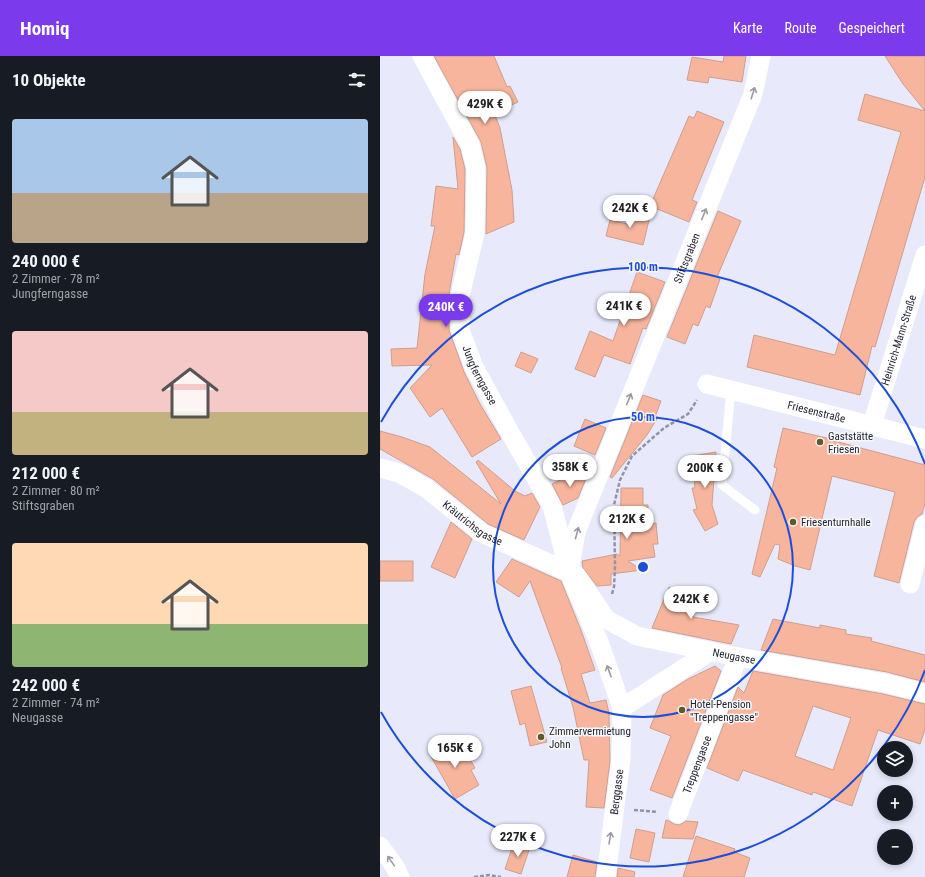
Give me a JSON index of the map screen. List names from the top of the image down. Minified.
{"streets":{"street":["Stiftsgraben","Heinrich-Mann-Straße","Jungferngasse","Friesenstraße","Kräutrichsgasse","Neugasse","Treppengasse","Berggasse"]},"crossings":[["Stiftsgraben","Jungferngasse"],["Stiftsgraben","Kräutrichsgasse"],["Stiftsgraben","Neugasse"],["Stiftsgraben","Berggasse"],["Heinrich-Mann-Straße","Friesenstraße"],["Jungferngasse","Kräutrichsgasse"],["Jungferngasse","Neugasse"],["Jungferngasse","Berggasse"],["Kräutrichsgasse","Neugasse"],["Kräutrichsgasse","Berggasse"],["Neugasse","Treppengasse"],["Neugasse","Berggasse"]],"one_way":["Stiftsgraben","Berggasse"],"places":["Gaststätte Friesen","Friesenturnhalle","Hotel-Pension \"Treppengasse\"","Zimmervermietung John"],"page":{"header":"Homiq","nav":["Karte","Route","Gespeichert"],"heading":"10 Objekte","price":["429K €","242K €","241K €","240K €","358K €","200K €","212K €","242K €","165K €","227K €"],"list":[{"name":"240 000 €","note":"2 Zimmer · 78 m² · Jungferngasse"},{"name":"212 000 €","note":"2 Zimmer · 80 m² · Stiftsgraben"},{"name":"242 000 €","note":"2 Zimmer · 74 m² · Neugasse"}],"map_buttons":["+","−"]},"rings":["100 m","50 m"]}
